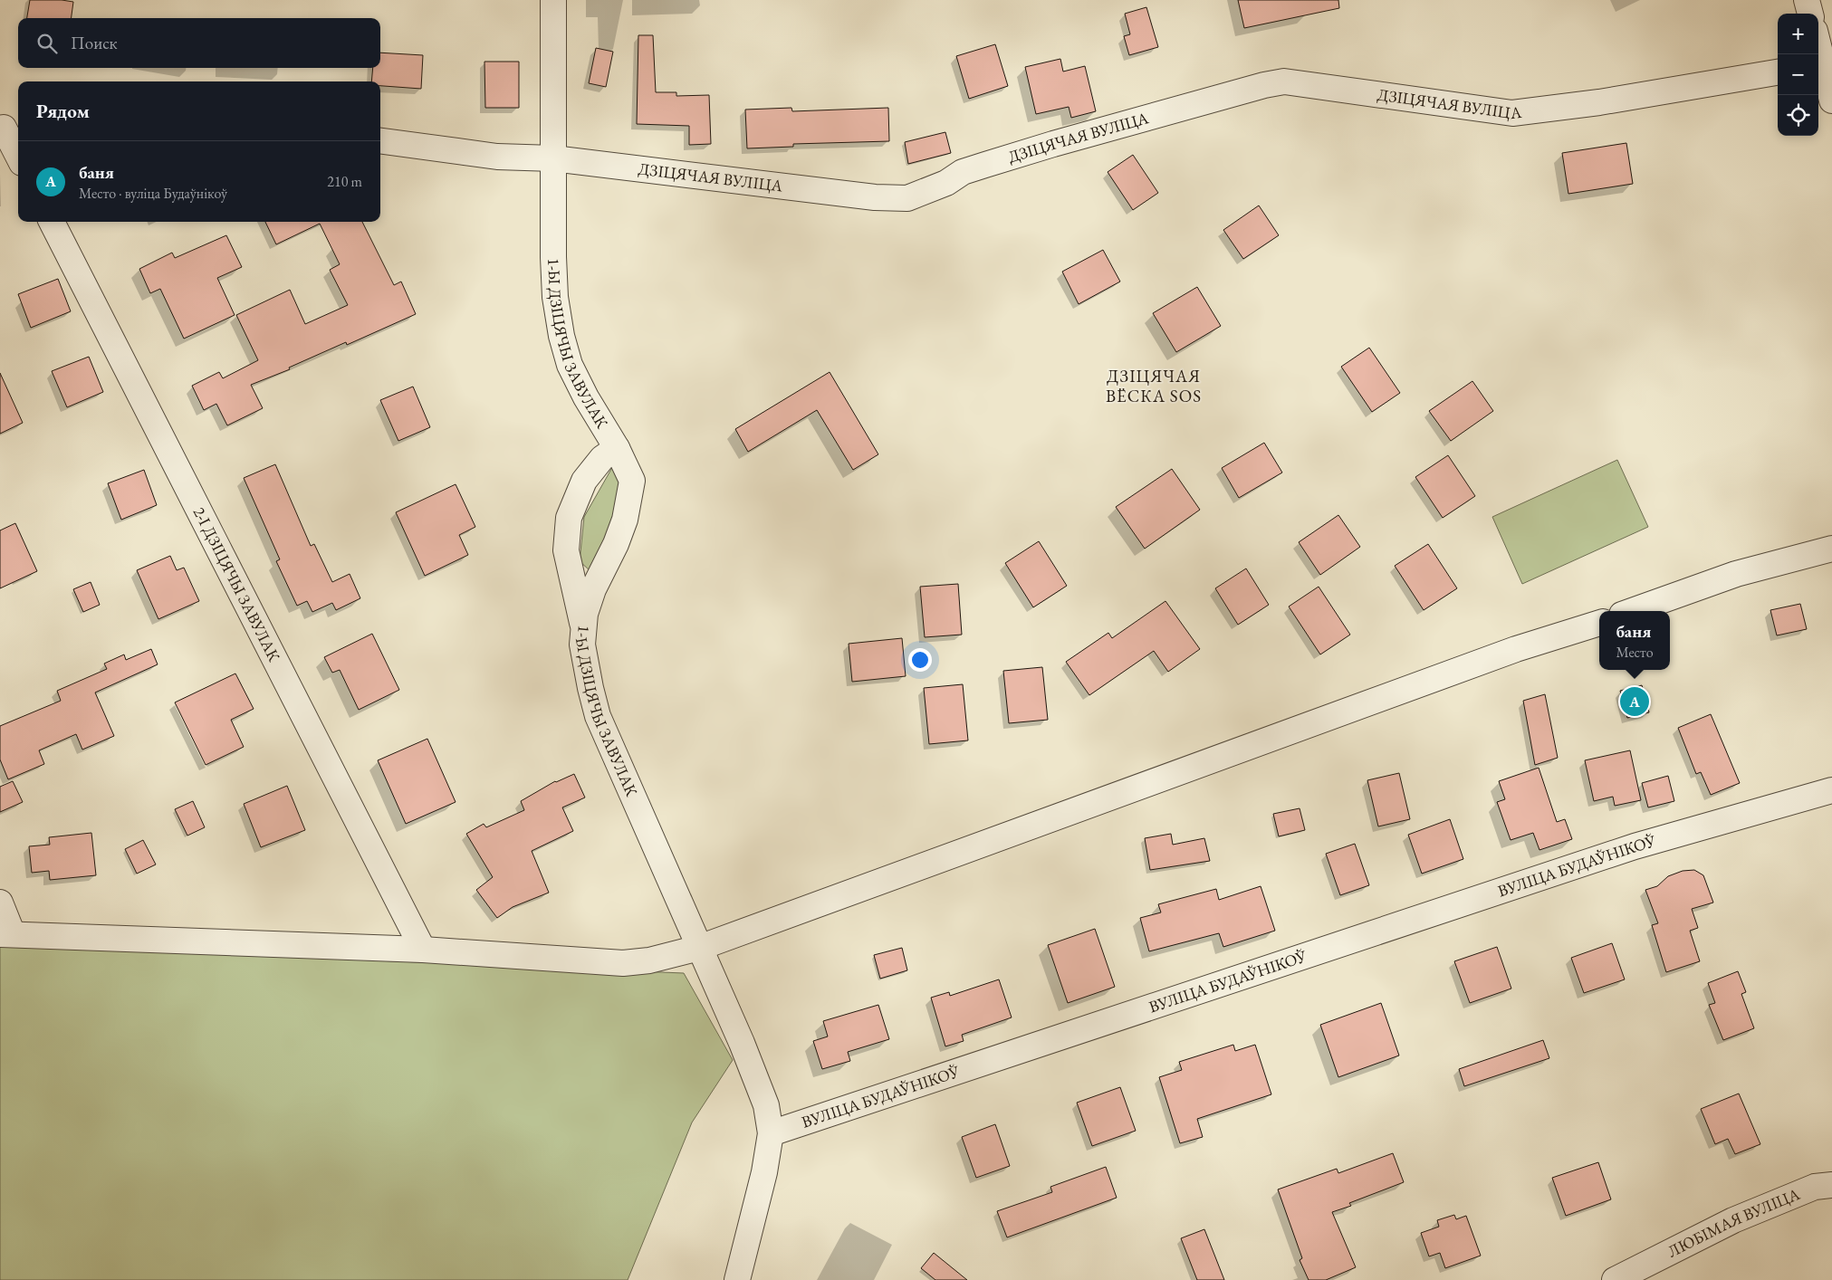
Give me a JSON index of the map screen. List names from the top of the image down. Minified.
{"streets":{"street":["ДЗІЦЯЧАЯ ВУЛІЦА","1-Ы ДЗІЦЯЧЫ ЗАВУЛАК","2-І ДЗІЦЯЧЫ ЗАВУЛАК","ВУЛІЦА БУДАЎНІКОЎ","ЛЮБІМАЯ ВУЛІЦА"]},"crossings":[["ДЗІЦЯЧАЯ ВУЛІЦА","1-Ы ДЗІЦЯЧЫ ЗАВУЛАК"],["1-Ы ДЗІЦЯЧЫ ЗАВУЛАК","ВУЛІЦА БУДАЎНІКОЎ"]],"districts":["ДЗІЦЯЧАЯ ВЁСКА SOS"],"page":{"map_buttons":["+","−"],"search":"Поиск","heading":"Рядом","list":[{"mark":"A","name":"баня","note":"Место · вуліца Будаўнікоў","value":"210 m"}],"popup":["баня","Место"],"pins":"A"}}
